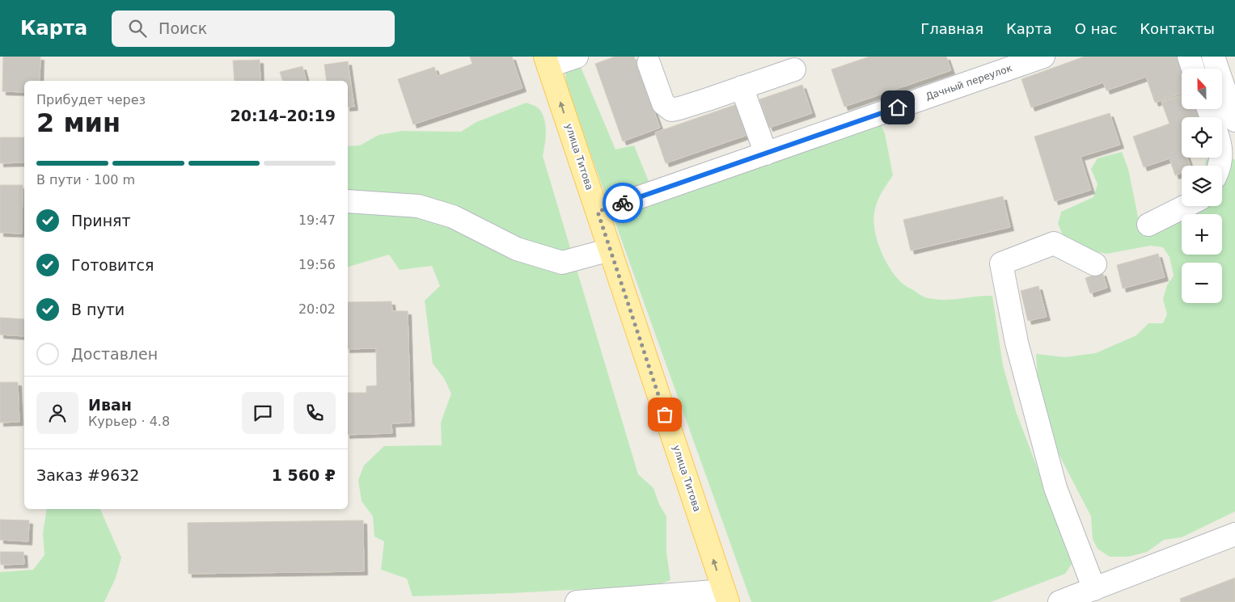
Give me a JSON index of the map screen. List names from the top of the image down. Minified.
{"streets":{"main road":["улица Титова"],"street":["Дачный переулок"]},"crossings":[["Дачный переулок","улица Титова"]],"one_way":["улица Титова"],"north":"top","page":{"header":"Карта","search":"Поиск","nav":["Главная","Карта","О нас","Контакты"],"map_buttons":["+","−"],"heading":["2 мин","Прибудет через","20:14–20:19"],"panel":["Иван","Курьер · 4.8","Заказ #9632","1 560 ₽"],"bar":"В пути · 100 m","list":[["Принят","19:47"],["Готовится","19:56"],["В пути","20:02"],"Доставлен"]}}
